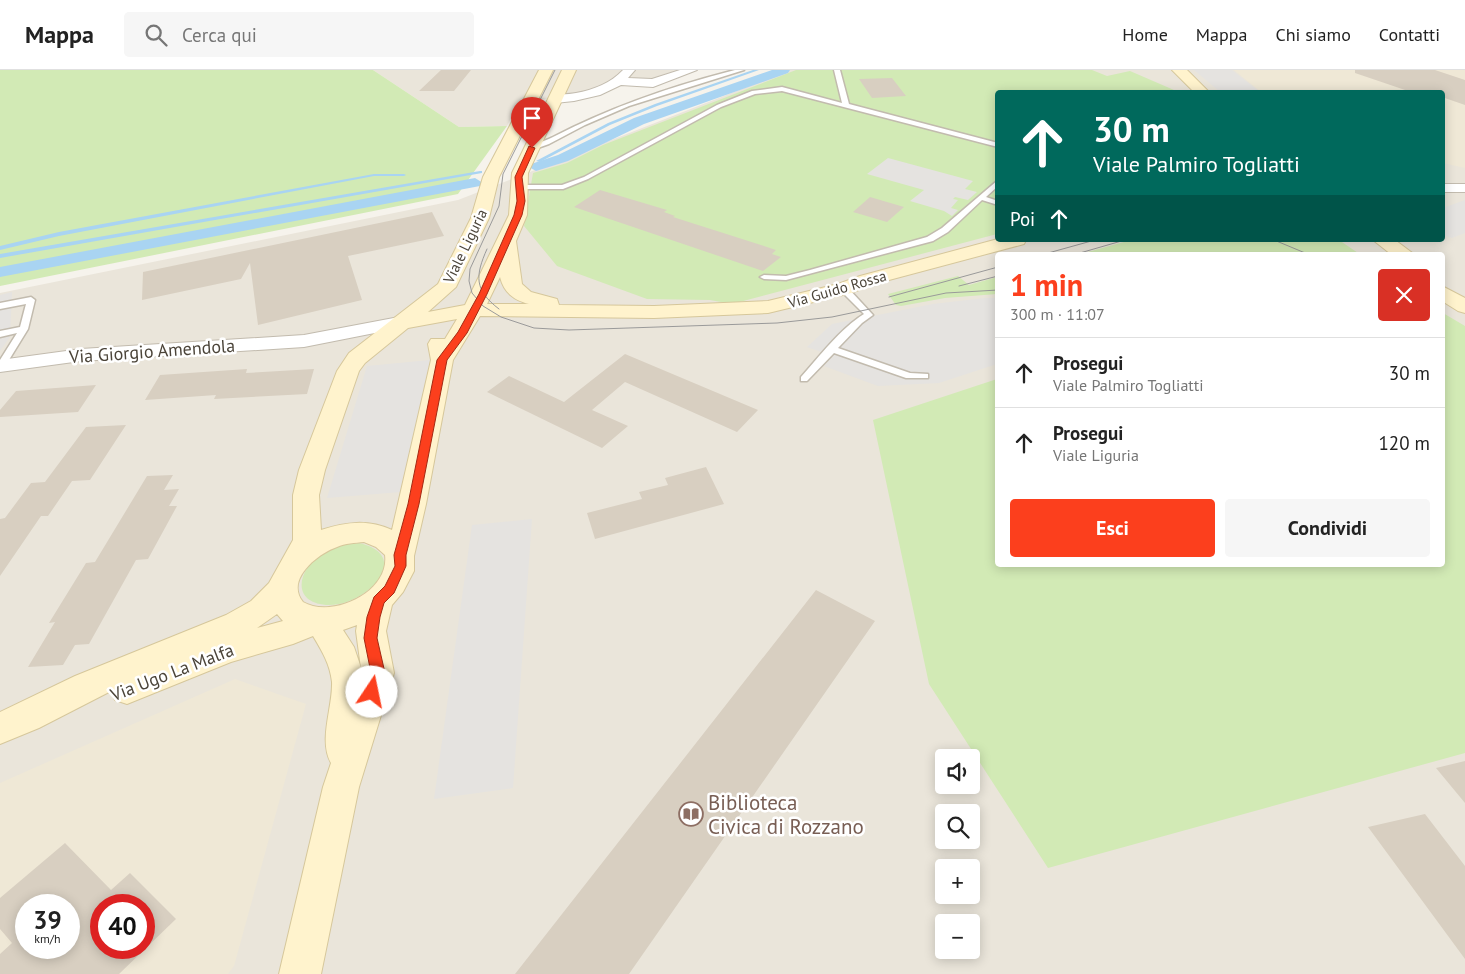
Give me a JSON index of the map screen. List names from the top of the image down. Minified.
{"streets":{"main road":["Viale Liguria","Via Guido Rossa","Via Ugo La Malfa"],"street":["Via Giorgio Amendola"]},"crossings":[["Viale Liguria","Via Guido Rossa"],["Viale Liguria","Via Giorgio Amendola"],["Viale Liguria","Via Ugo La Malfa"],["Via Guido Rossa","Via Giorgio Amendola"]],"places":{"library":["Biblioteca Civica di Rozzano"]},"page":{"header":"Mappa","search":"Cerca qui","nav":["Home","Mappa","Chi siamo","Contatti"],"turn":["30 m","Viale Palmiro Togliatti"],"then":"Poi","heading":["1 min","300 m · 11:07"],"list":[{"name":"Prosegui","note":"Viale Palmiro Togliatti","value":"30 m"},{"name":"Prosegui","note":"Viale Liguria","value":"120 m"}],"buttons":["Esci","Condividi"],"map_buttons":["+","−"],"speed":"39 km/h","limit":"40"}}
